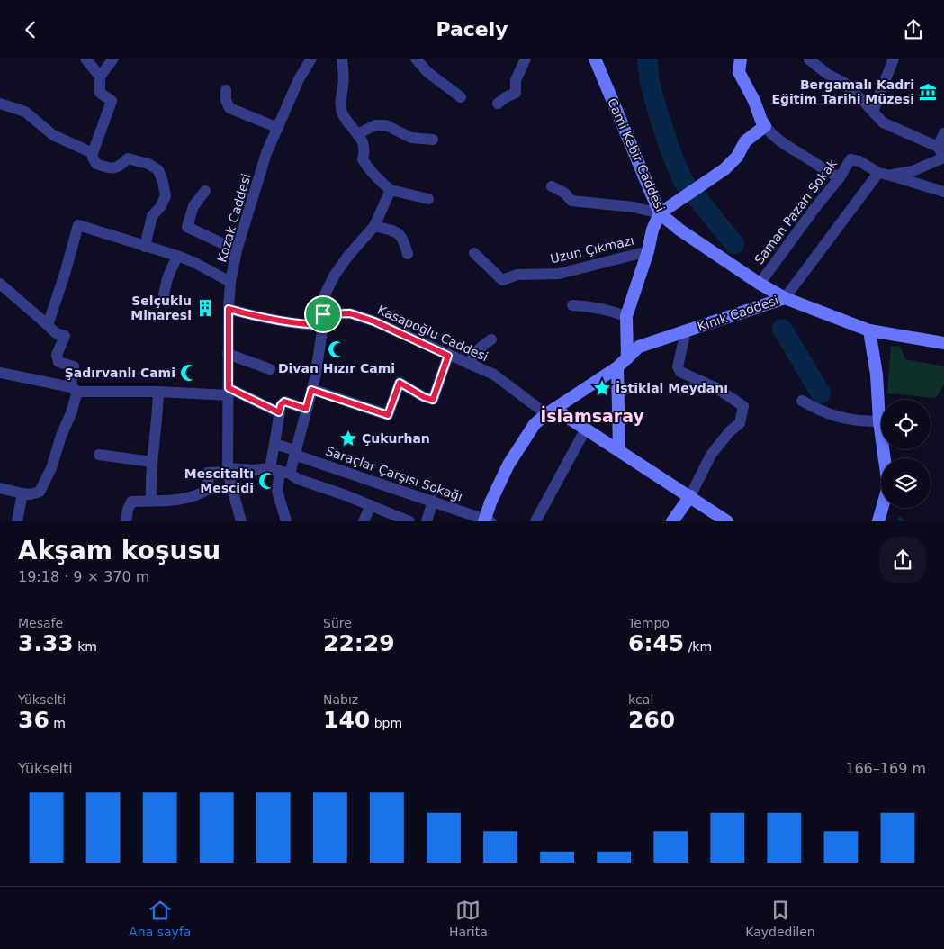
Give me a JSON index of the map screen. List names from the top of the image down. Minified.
{"streets":{"main road":["Cami Kebir Caddesi","Kınık Caddesi"],"street":["Saman Pazarı Sokak","Kozak Caddesi","Uzun Çıkmazı","Kasapoğlu Caddesi","Saraçlar Çarşısı Sokağı"]},"crossings":[["Cami Kebir Caddesi","Saman Pazarı Sokak"],["Cami Kebir Caddesi","Kınık Caddesi"],["Kozak Caddesi","Kasapoğlu Caddesi"],["Kınık Caddesi","Kasapoğlu Caddesi"],["Kınık Caddesi","Saraçlar Çarşısı Sokağı"]],"districts":["İslamsaray"],"places":{"museum":["Bergamalı Kadri Eğitim Tarihi Müzesi"],"building":["Selçuklu Minaresi"],"mosque":["Divan Hızır Cami","Şadırvanlı Cami","Mescitaltı Mescidi"],"place":["İstiklal Meydanı","Çukurhan"]},"page":{"header":"Pacely","heading":["Akşam koşusu","19:18 · 9 × 370 m"],"stats":[["Mesafe","3.33 km"],["Süre","22:29"],["Tempo","6:45 /km"],["Yükselti","36 m"],["Nabız","140 bpm"],["kcal","260"]],"chart":["Yükselti","166–169 m"],"tabs":["Ana sayfa","Harita","Kaydedilen"]}}
